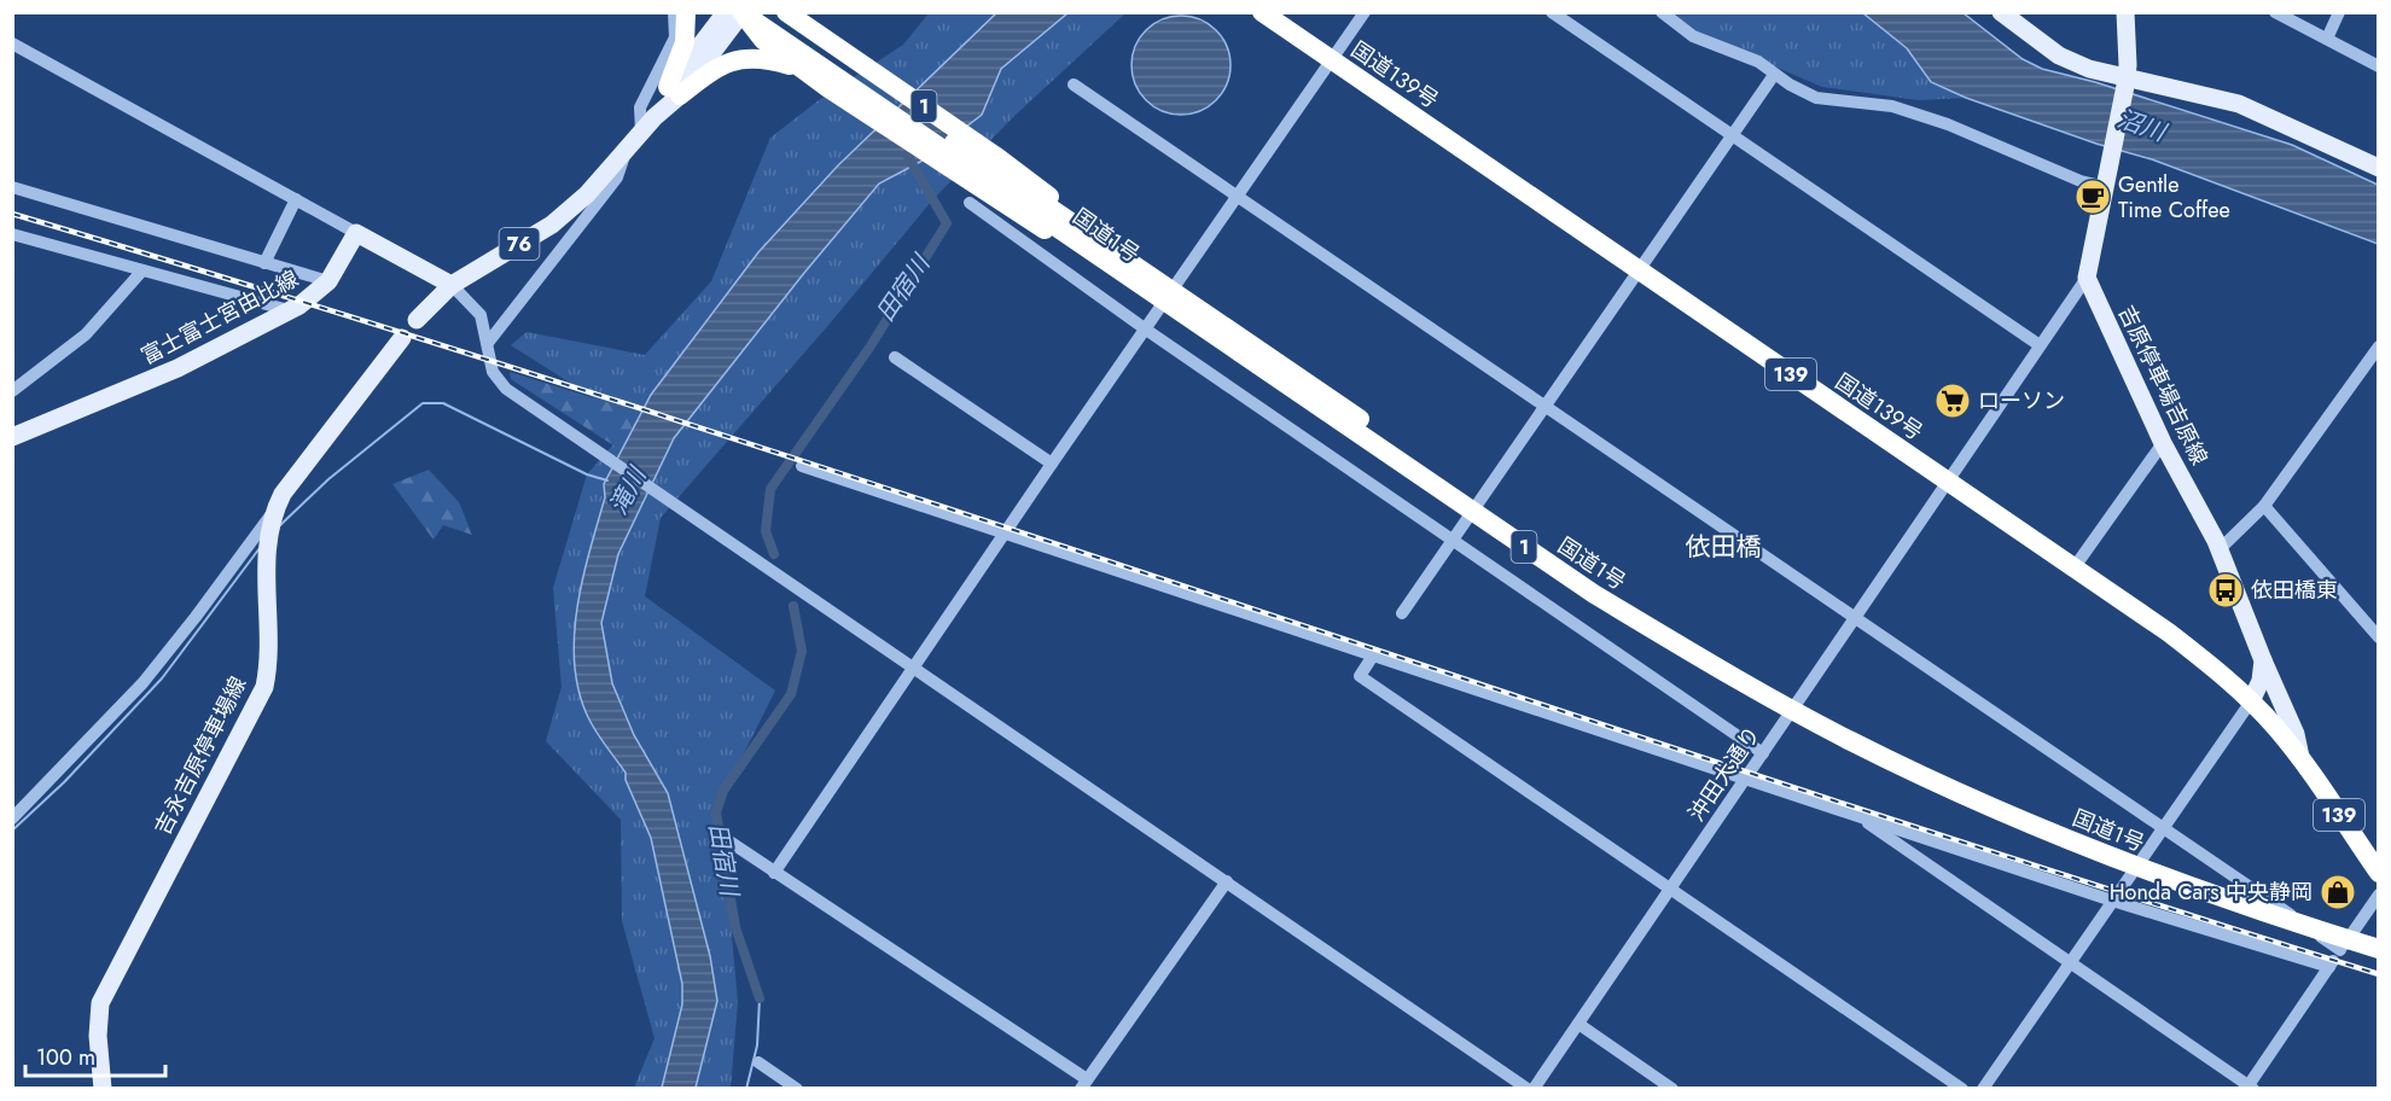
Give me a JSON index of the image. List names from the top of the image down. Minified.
{"streets":{"highway":["国道139号","1","国道1号","139"],"main road":["76","富士富士宮由比線","吉原停車場吉原線","吉永吉原停車場線"],"street":["沖田大通り"]},"crossings":[["国道139号","吉原停車場吉原線"],["国道139号","沖田大通り"],["1","国道1号"],["1","76"],["国道1号","76"],["吉原停車場吉原線","沖田大通り"]],"districts":["依田橋"],"water":["沼川","田宿川","滝川"],"places":{"cafe":["Gentle Time Coffee"],"supermarket":["ローソン"],"bus stop":["依田橋東"],"shop":["Honda Cars 中央静岡"]},"scale_bar":"100 m"}
